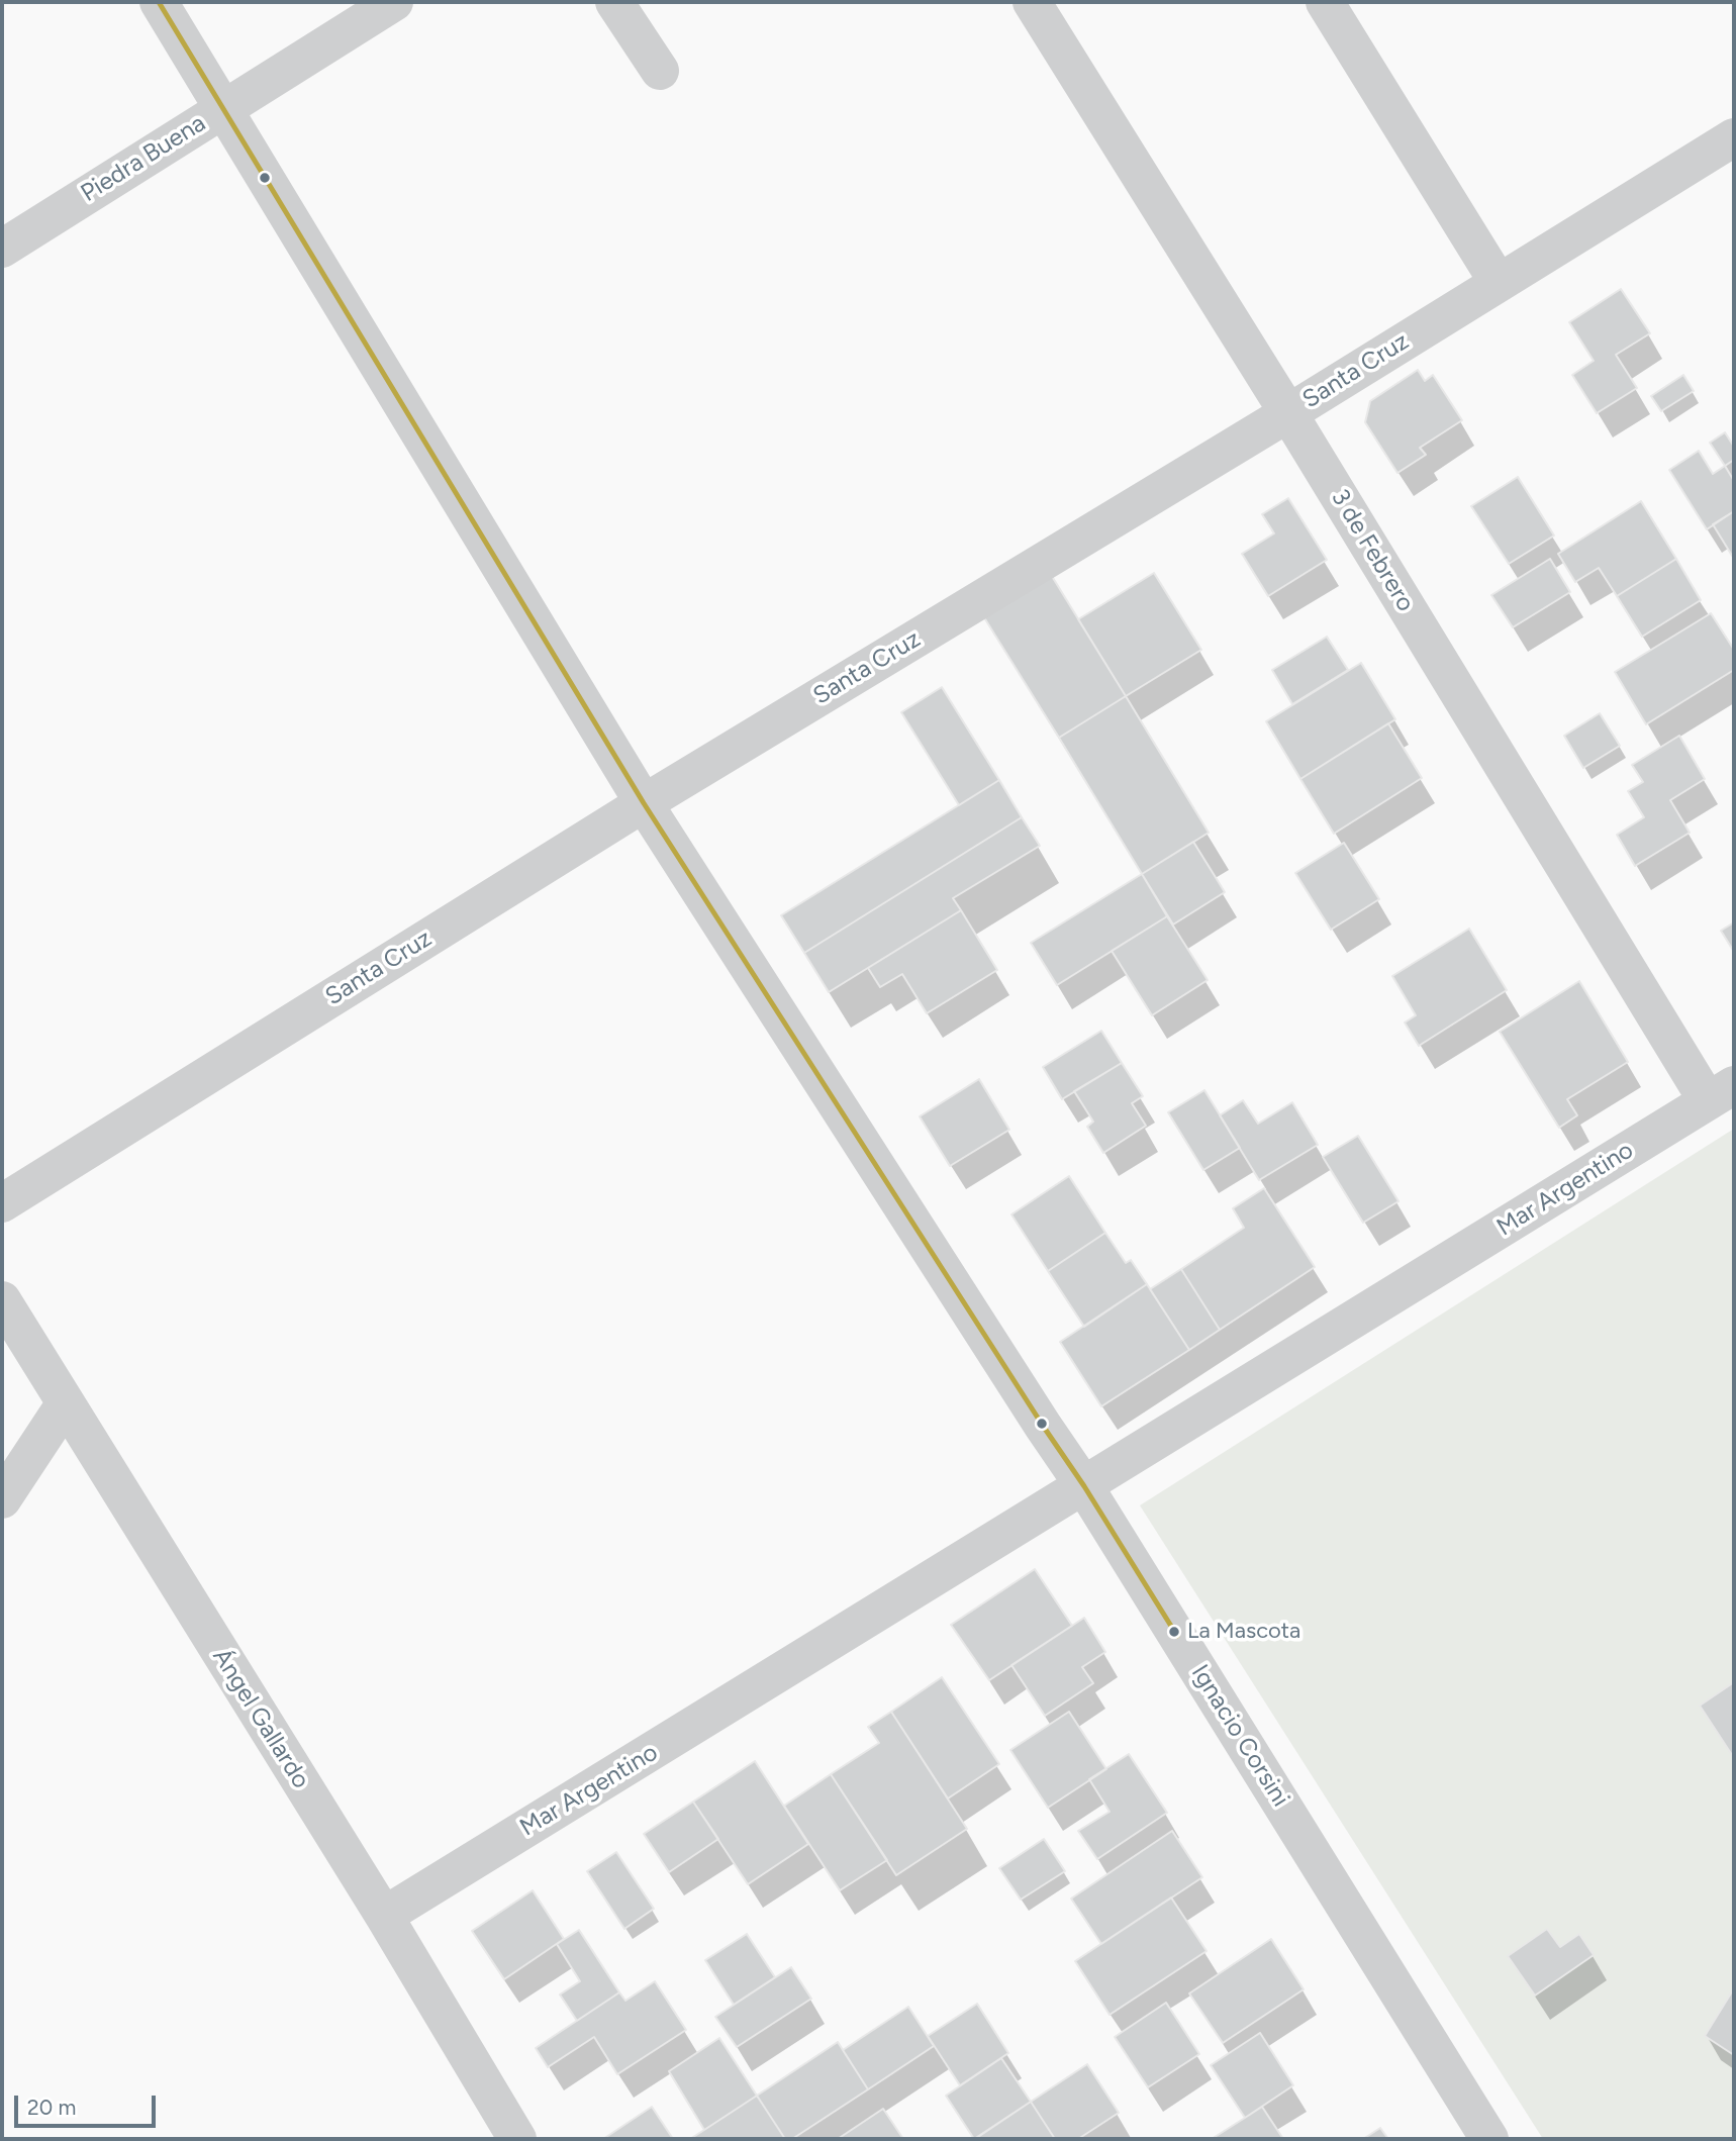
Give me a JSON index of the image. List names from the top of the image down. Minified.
{"streets":{"street":["Piedra Buena","Santa Cruz","3 de Febrero","Mar Argentino","Ángel Gallardo","Ignacio Corsini"]},"crossings":[["Piedra Buena","Ignacio Corsini"],["Santa Cruz","3 de Febrero"],["Santa Cruz","Ignacio Corsini"],["3 de Febrero","Mar Argentino"],["Mar Argentino","Ángel Gallardo"],["Mar Argentino","Ignacio Corsini"]],"places":["La Mascota"],"scale_bar":"20 m"}
